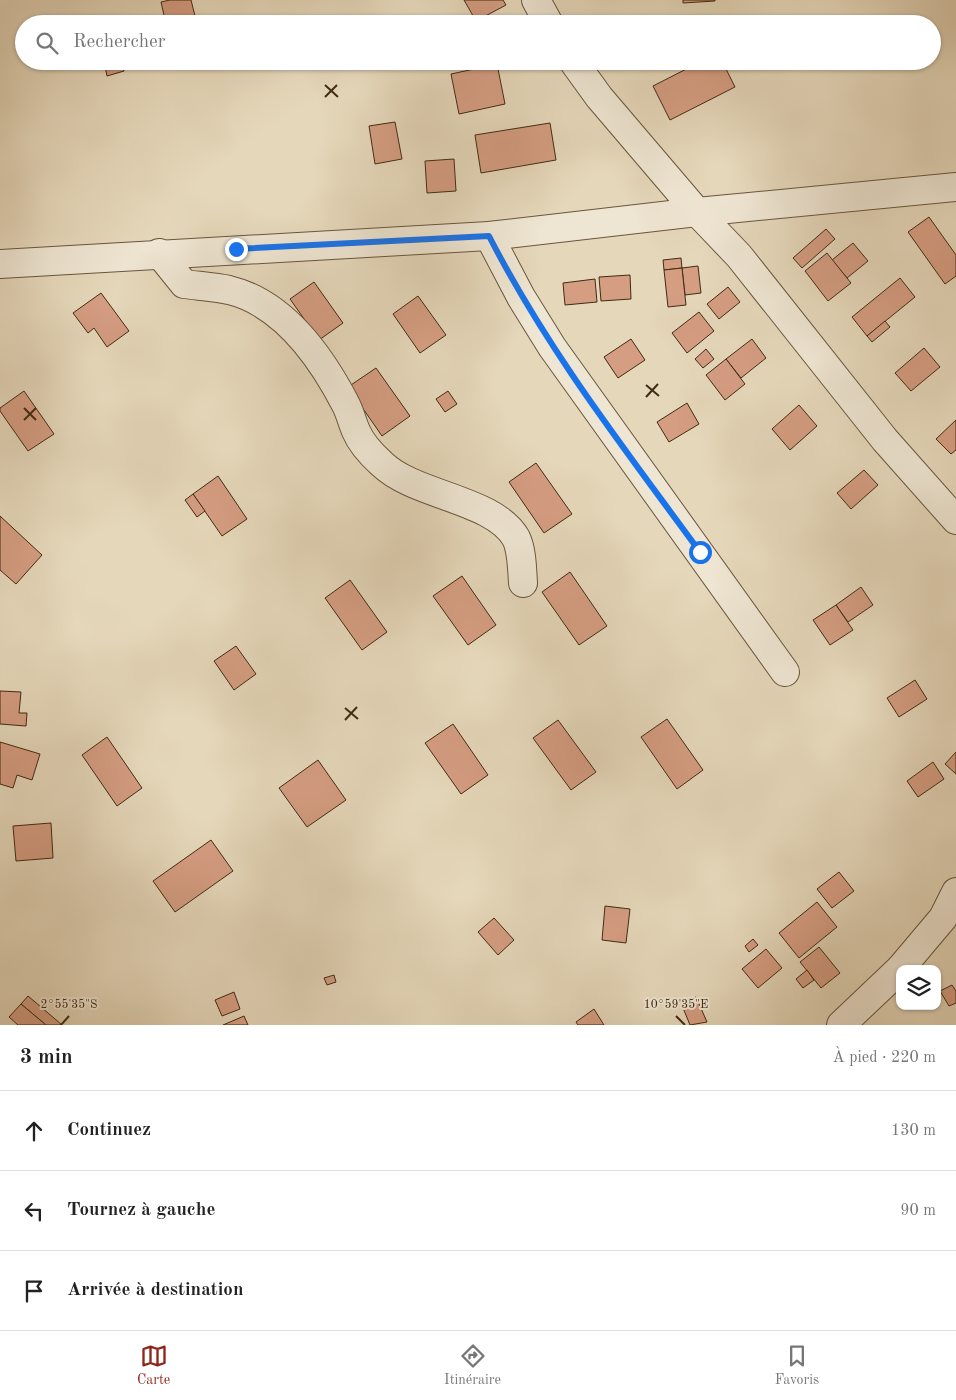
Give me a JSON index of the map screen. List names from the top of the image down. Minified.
{"page":{"search":"Rechercher","heading":["3 min","À pied · 220 m"],"list":[["Continuez","130 m"],["Tournez à gauche","90 m"],"Arrivée à destination"],"nav":["Carte","Itinéraire","Favoris"]},"coordinates":["2°55'35\"S","10°59'35\"E"]}
